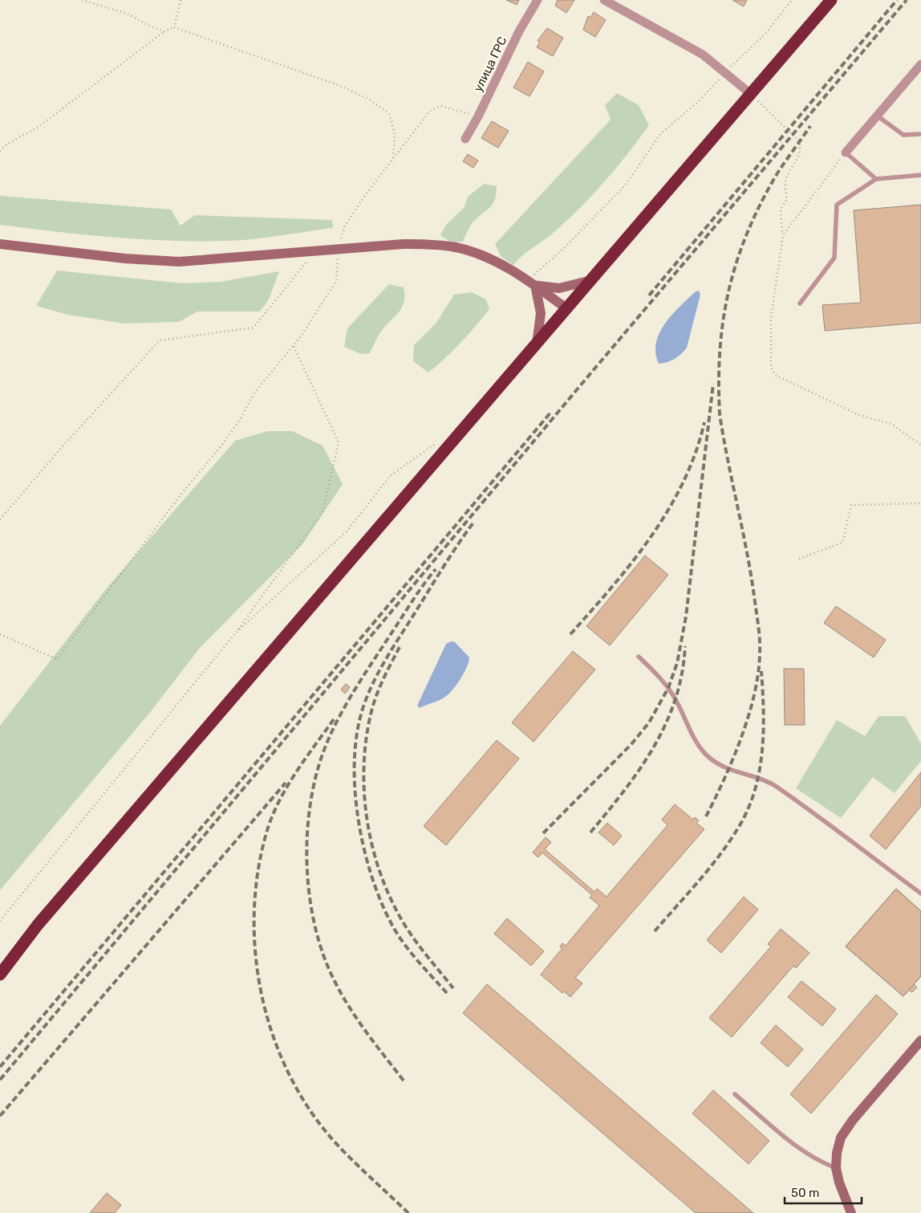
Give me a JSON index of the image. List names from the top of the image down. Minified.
{"streets":{"street":["улица ГРС"]},"scale_bar":"50 m"}
